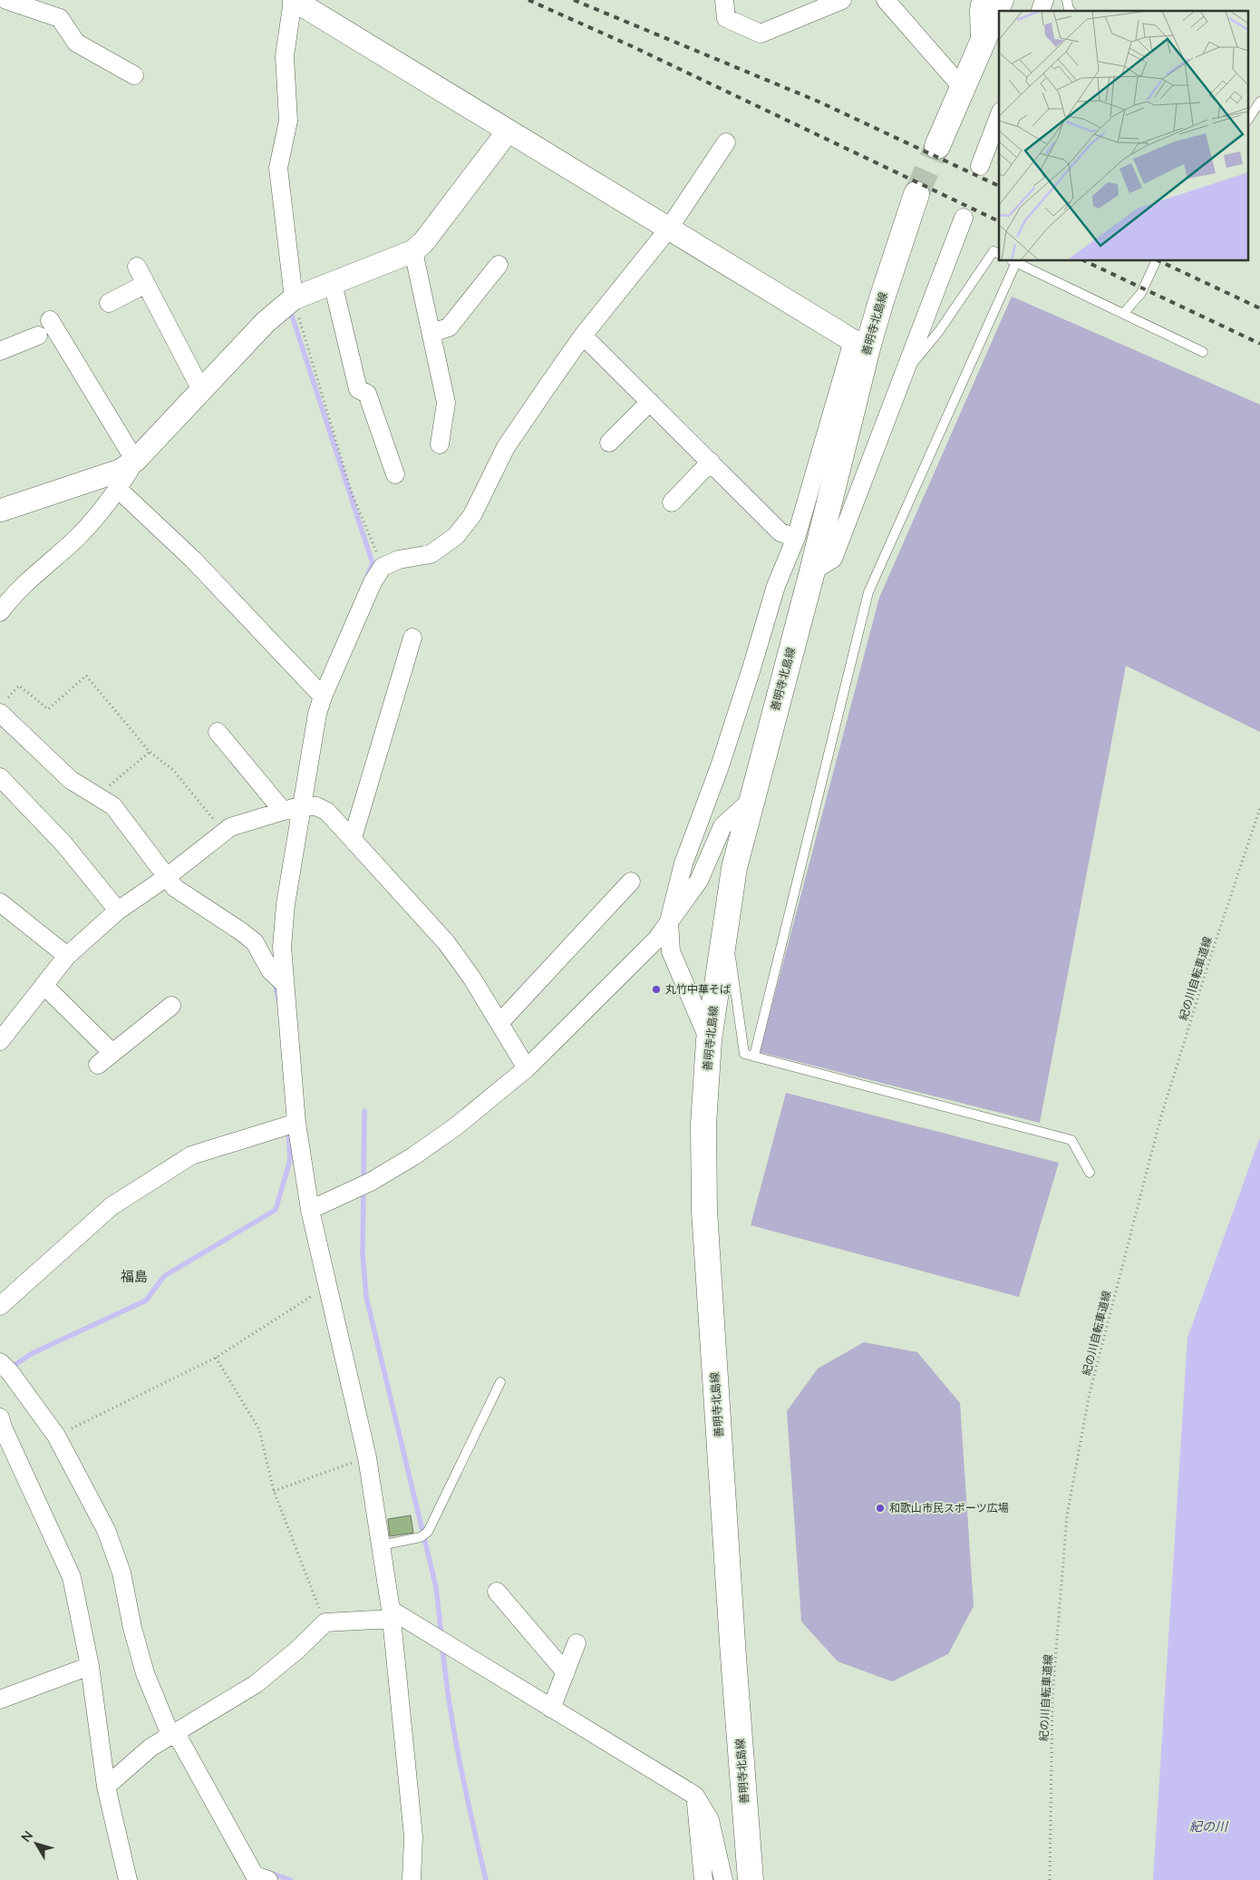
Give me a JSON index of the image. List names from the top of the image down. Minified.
{"streets":{"main road":["善明寺北島線"],"path":["紀の川自転車道線"]},"districts":["福島"],"water":["紀の川"],"places":["丸竹中華そば","和歌山市民スポーツ広場"],"north":"top left"}
